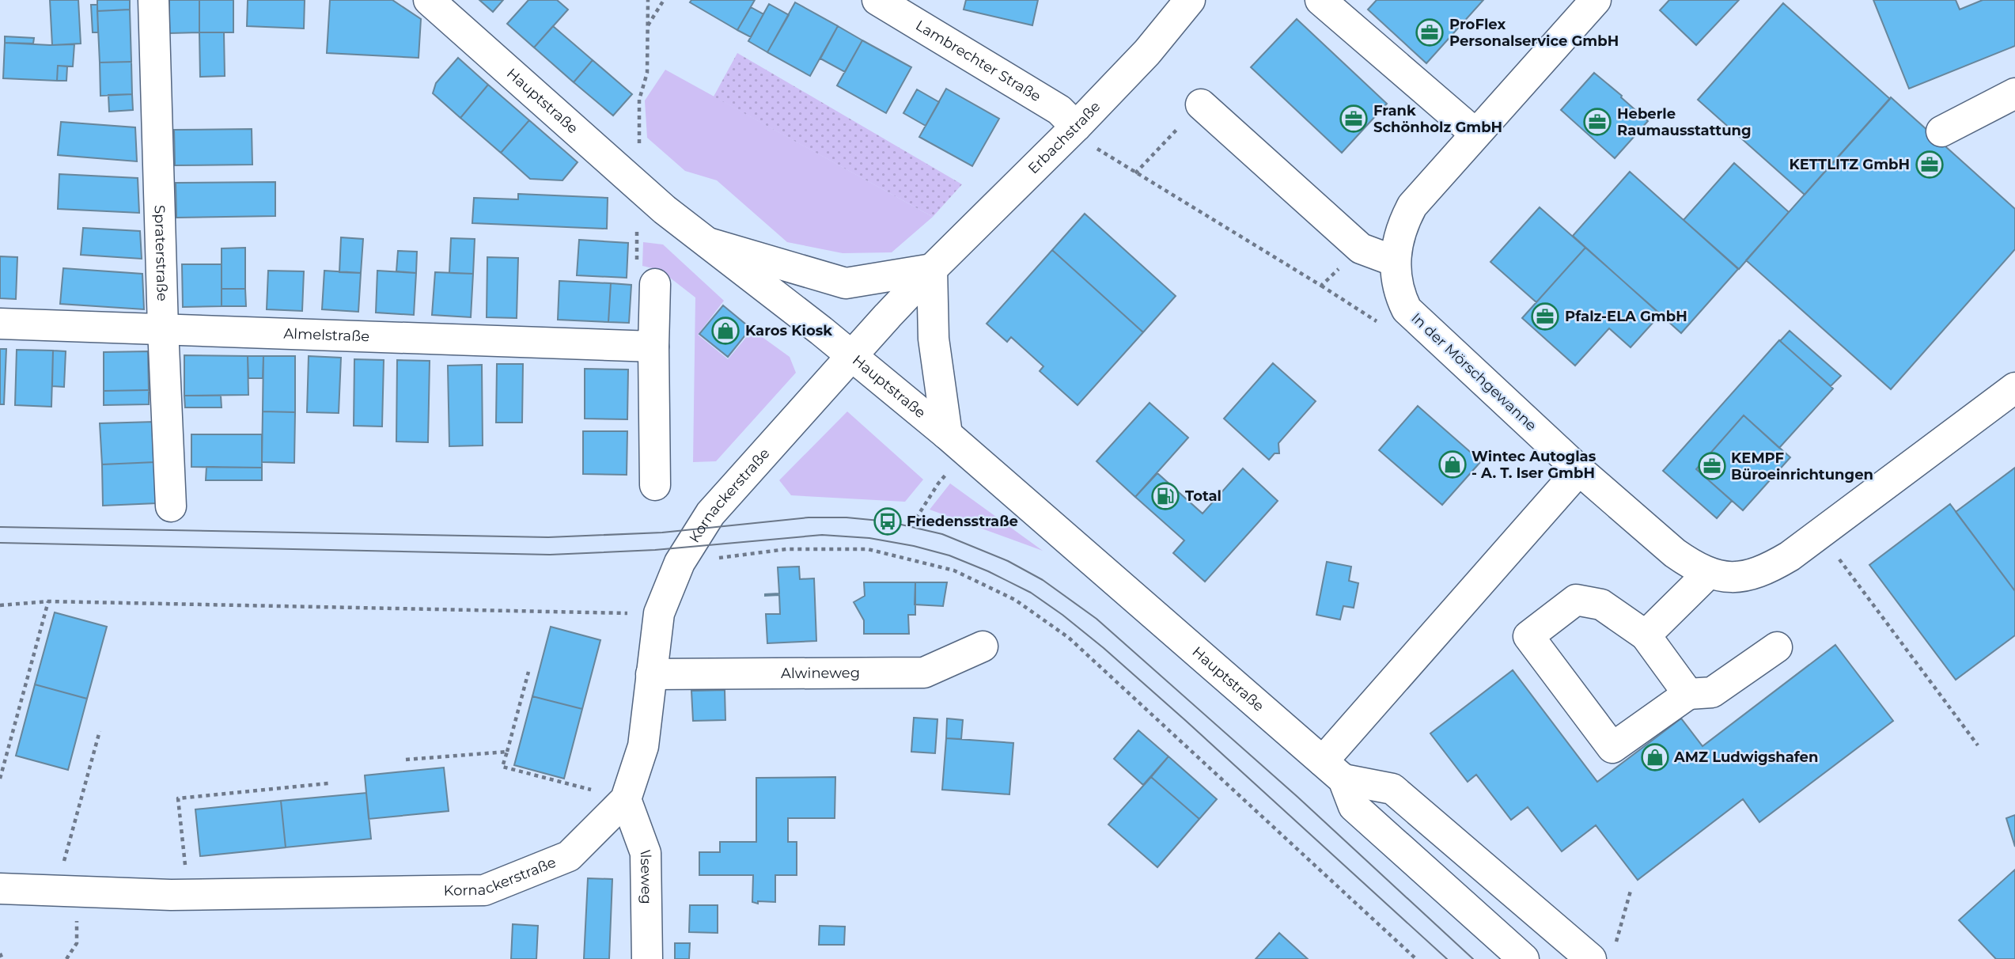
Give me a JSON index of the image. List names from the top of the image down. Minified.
{"streets":{"street":["Lambrechter Straße","Hauptstraße","Erbachstraße","Spraterstraße","Almelstraße","In der Mörschgewanne","Kornackerstraße","Alwineweg","Ilseweg"]},"crossings":[["Lambrechter Straße","Erbachstraße"],["Hauptstraße","Erbachstraße"],["Hauptstraße","Kornackerstraße"],["Erbachstraße","Kornackerstraße"],["Spraterstraße","Almelstraße"],["Kornackerstraße","Alwineweg"],["Kornackerstraße","Ilseweg"]],"places":{"office":["ProFlex Personalservice GmbH","Frank Schönholz GmbH","Heberle Raumausstattung","KETTLITZ GmbH","Pfalz-ELA GmbH","KEMPF Büroeinrichtungen"],"shop":["Karos Kiosk","Wintec Autoglas - A. T. Iser GmbH","AMZ Ludwigshafen"],"fuel station":["Total"],"bus stop":["Friedensstraße"]}}
